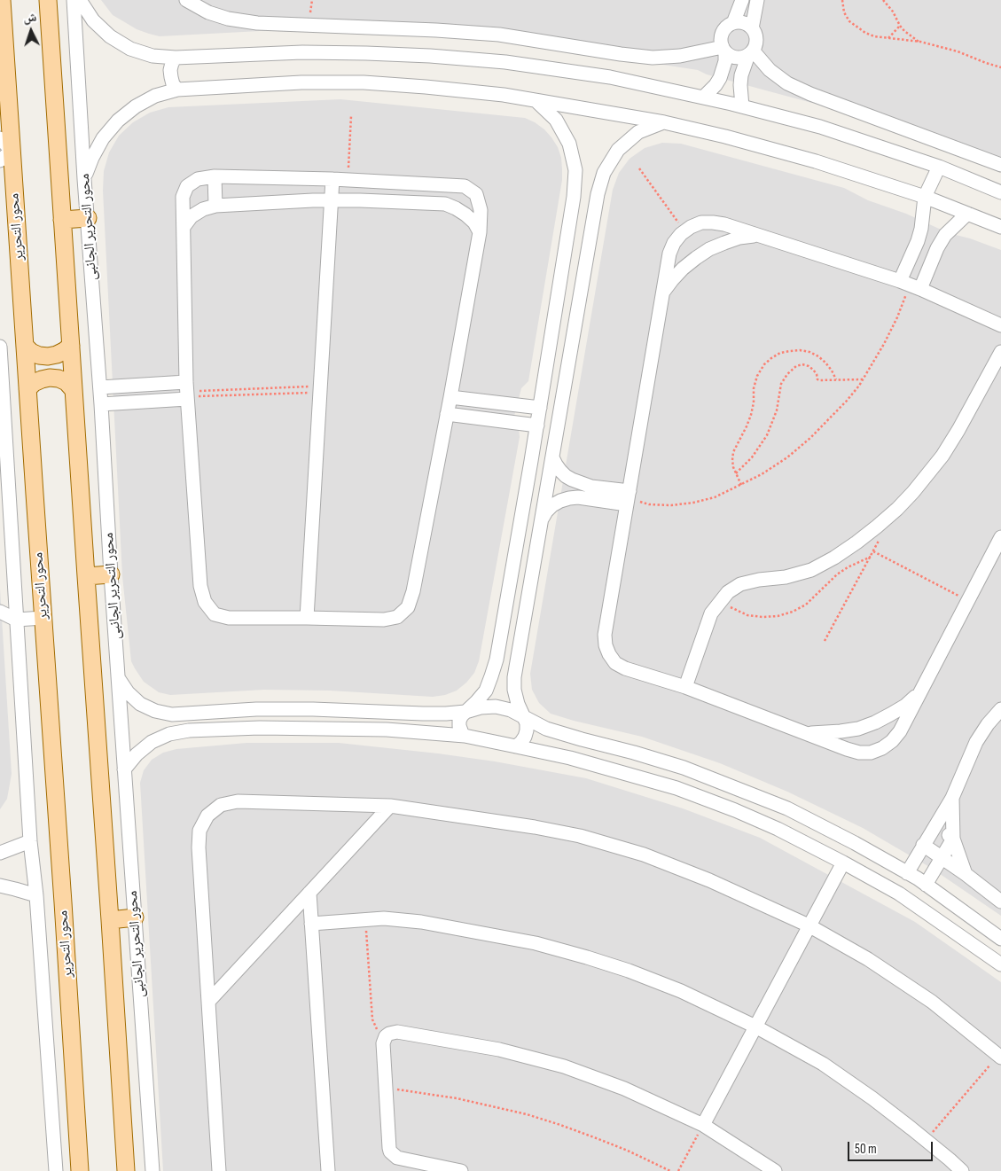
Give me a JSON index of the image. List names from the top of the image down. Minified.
{"streets":{"main road":["محور التحرير"],"street":["محور التحرير الجانبى"]},"scale_bar":"50 m","north":"top"}
